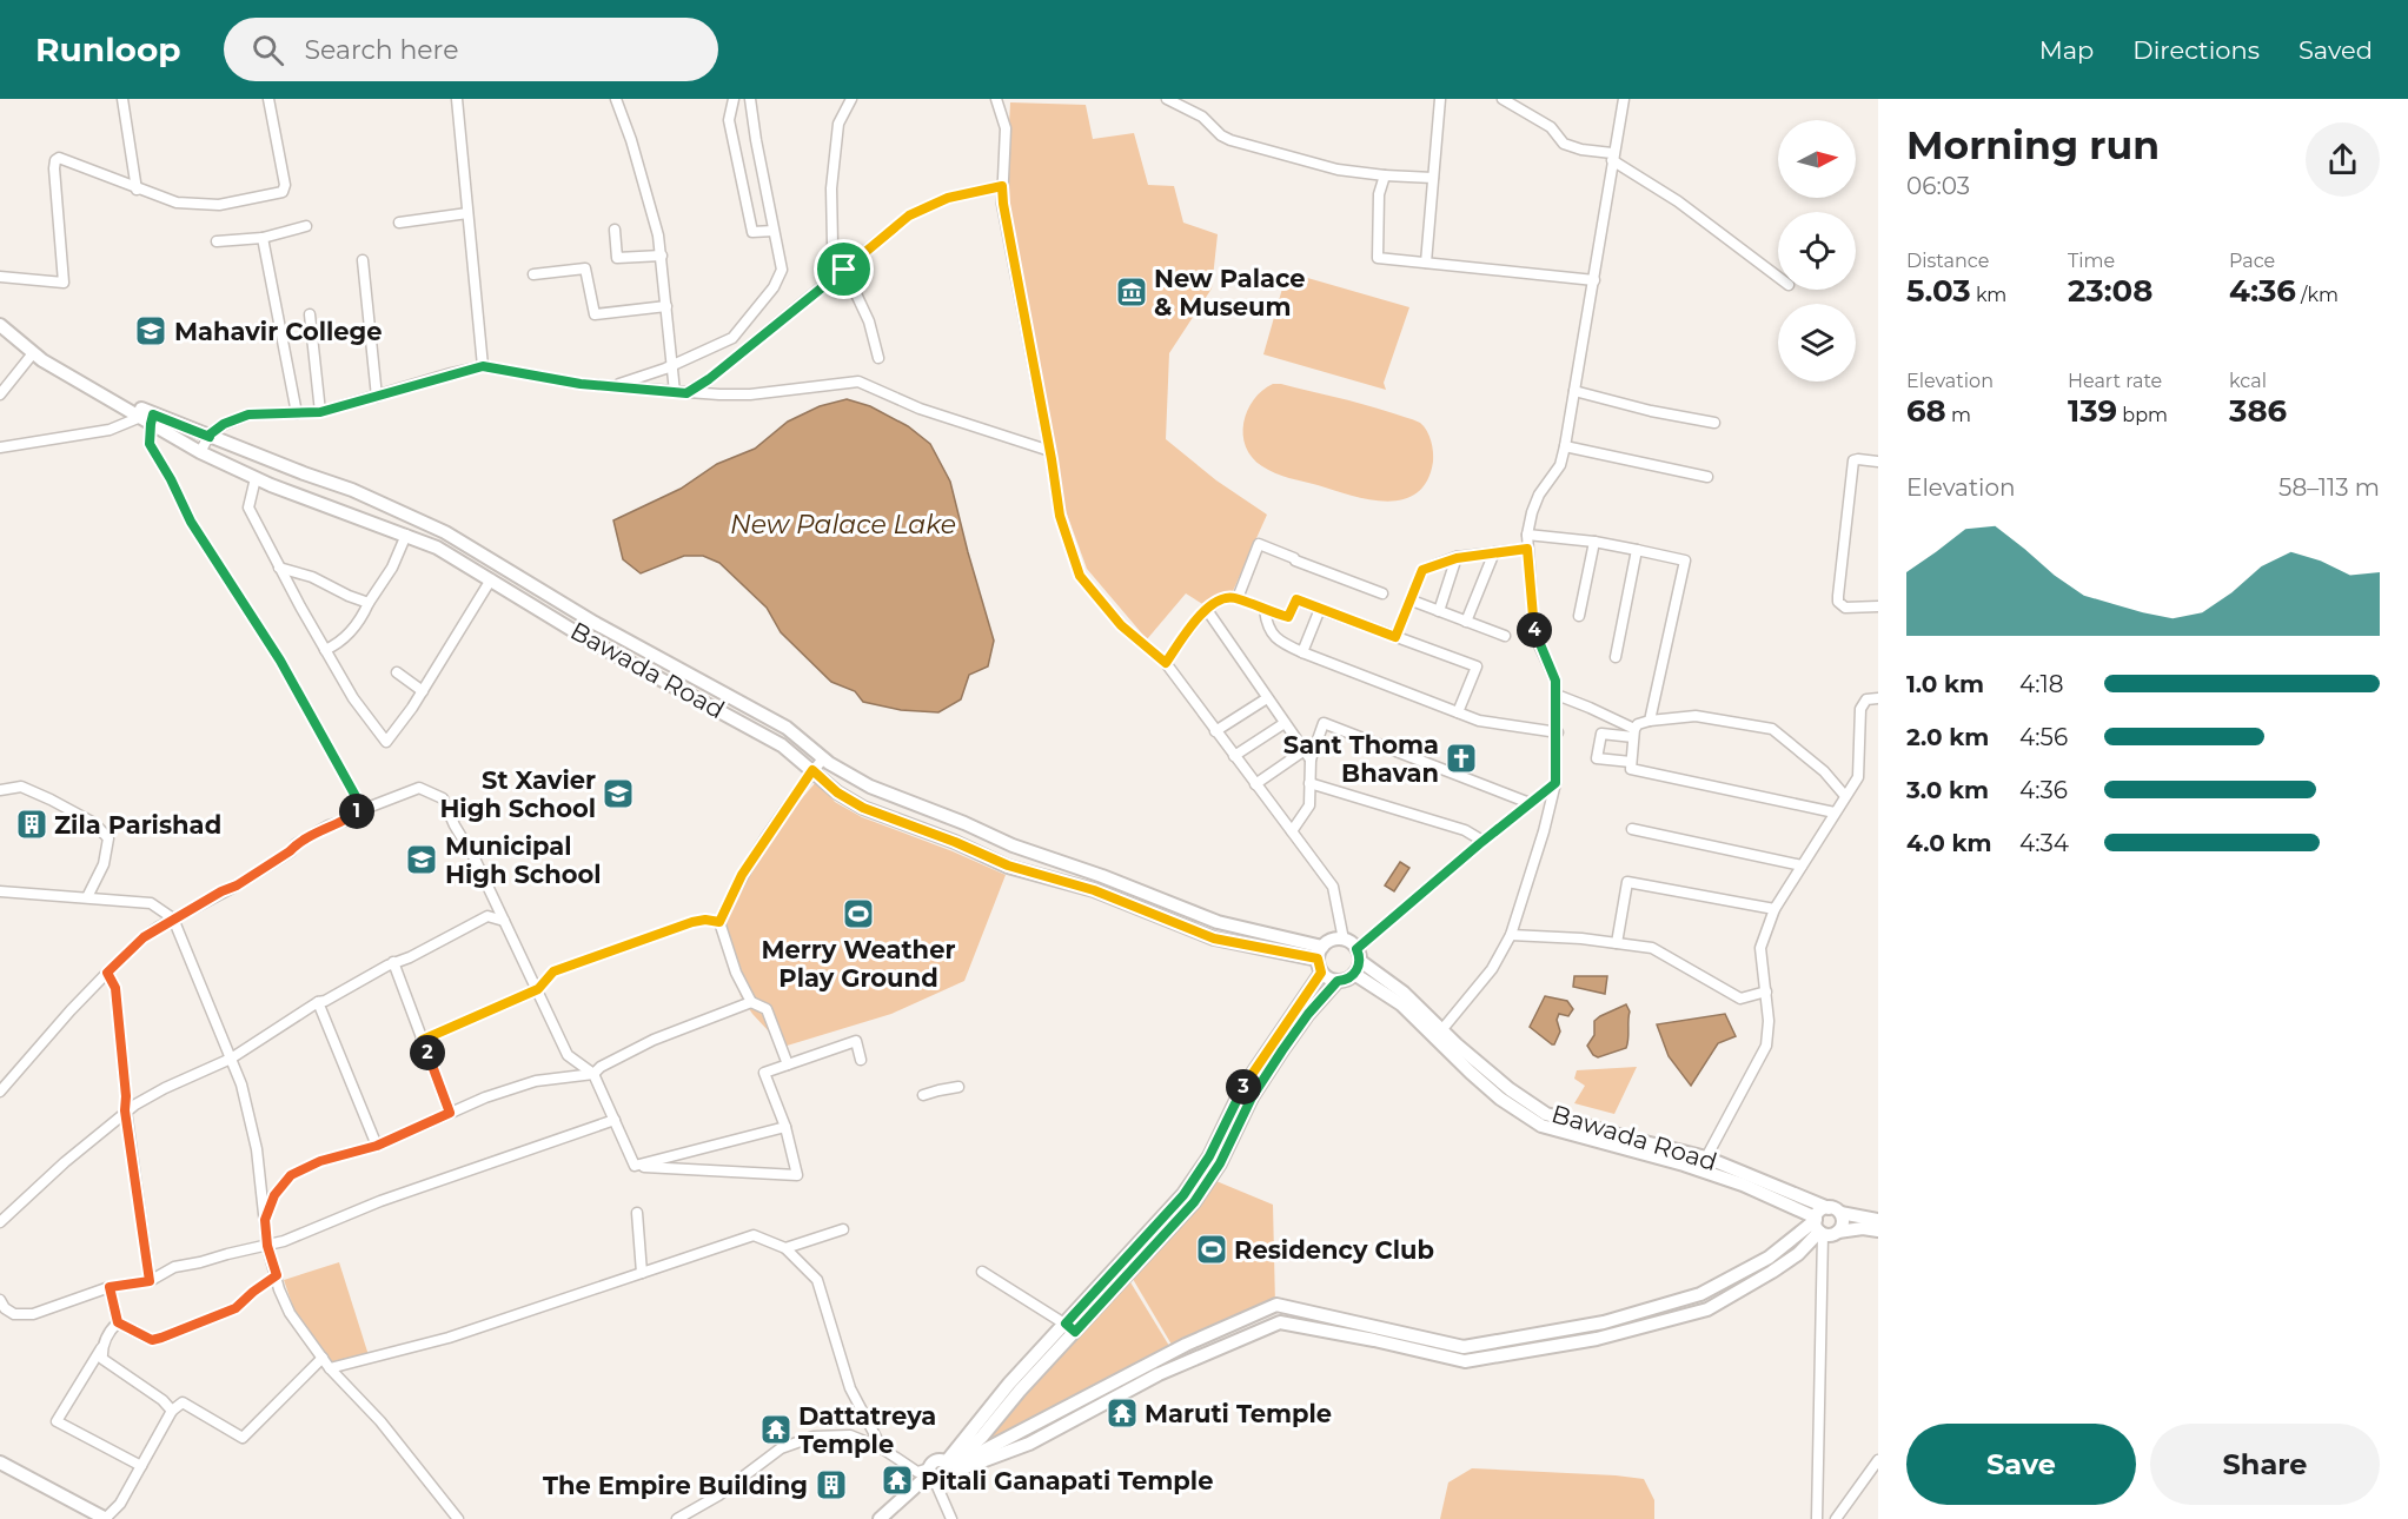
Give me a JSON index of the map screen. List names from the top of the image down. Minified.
{"streets":{"main road":["Bawada Road"]},"water":["New Palace Lake"],"places":{"museum":["New Palace & Museum"],"school or university":["Mahavir College","St Xavier High School","Municipal High School"],"church":["Sant Thoma Bhavan"],"building":["Zila Parishad","The Empire Building"],"sports":["Merry Weather Play Ground","Residency Club"],"temple":["Maruti Temple","Dattatreya Temple","Pitali Ganapati Temple"]},"north":"right","page":{"header":"Runloop","search":"Search here","nav":["Map","Directions","Saved"],"heading":["Morning run","06:03"],"stats":[["Distance","5.03 km"],["Time","23:08"],["Pace","4:36 /km"],["Elevation","68 m"],["Heart rate","139 bpm"],["kcal","386"]],"chart":["Elevation","58–113 m"],"pins":["4","1","2","3"],"list":[{"name":"1.0 km","note":"4:18"},{"name":"2.0 km","note":"4:56"},{"name":"3.0 km","note":"4:36"},{"name":"4.0 km","note":"4:34"}],"buttons":["Save","Share"]}}
